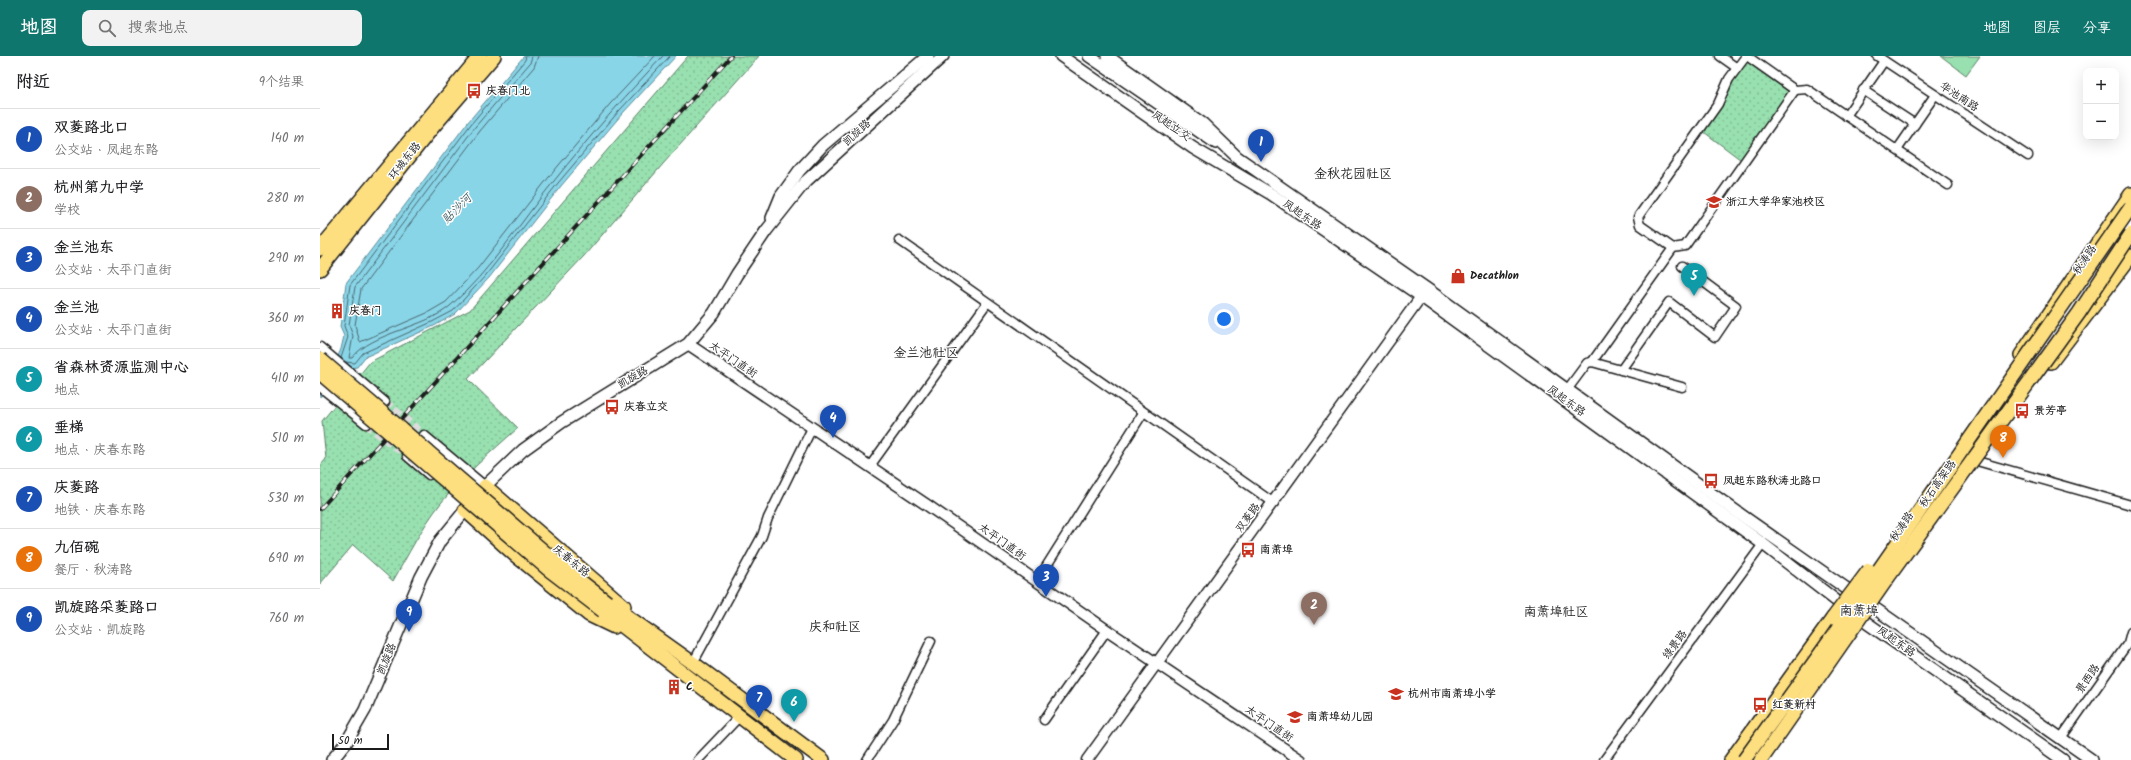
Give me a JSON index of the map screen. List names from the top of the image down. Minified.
{"streets":{"main road":["凤起立交","凯旋路","环城东路","凤起东路","秋涛路","秋石高架路","庆春东路"],"street":["华池南路","太平门直街","双菱路","绿景路","景西路"]},"crossings":[["凤起立交","凤起东路"],["凯旋路","太平门直街"],["凯旋路","庆春东路"],["凤起东路","秋涛路"],["凤起东路","双菱路"],["凤起东路","绿景路"],["凤起东路","景西路"],["秋涛路","秋石高架路"],["太平门直街","双菱路"]],"districts":["金秋花园社区","金兰池社区","南萧埠","南萧埠社区","庆和社区"],"water":["贴沙河"],"places":{"bus stop":["庆春门北","庆春立交","景芳亭","凤起东路秋涛北路口","南萧埠","红菱新村"],"school or university":["浙江大学华家池校区","杭州市南萧埠小学","南萧埠幼儿园"],"shop":["Decathlon"],"building":["庆春门","C"]},"scale_bar":"50 m","page":{"header":"地图","search":"搜索地点","nav":["地图","图层","分享"],"heading":["附近","9个结果"],"map_buttons":["+","−"],"list":[{"mark":"1","name":"双菱路北口","note":"公交站 · 凤起东路","value":"140 m"},{"mark":"2","name":"杭州第九中学","note":"学校","value":"280 m"},{"mark":"3","name":"金兰池东","note":"公交站 · 太平门直街","value":"290 m"},{"mark":"4","name":"金兰池","note":"公交站 · 太平门直街","value":"360 m"},{"mark":"5","name":"省森林资源监测中心","note":"地点","value":"410 m"},{"mark":"6","name":"垂梯","note":"地点 · 庆春东路","value":"510 m"},{"mark":"7","name":"庆菱路","note":"地铁 · 庆春东路","value":"530 m"},{"mark":"8","name":"九佰碗","note":"餐厅 · 秋涛路","value":"690 m"},{"mark":"9","name":"凯旋路采菱路口","note":"公交站 · 凯旋路","value":"760 m"}],"pins":["1","5","4","8","3","2","9","7","6"],"scale":"50 m"}}
